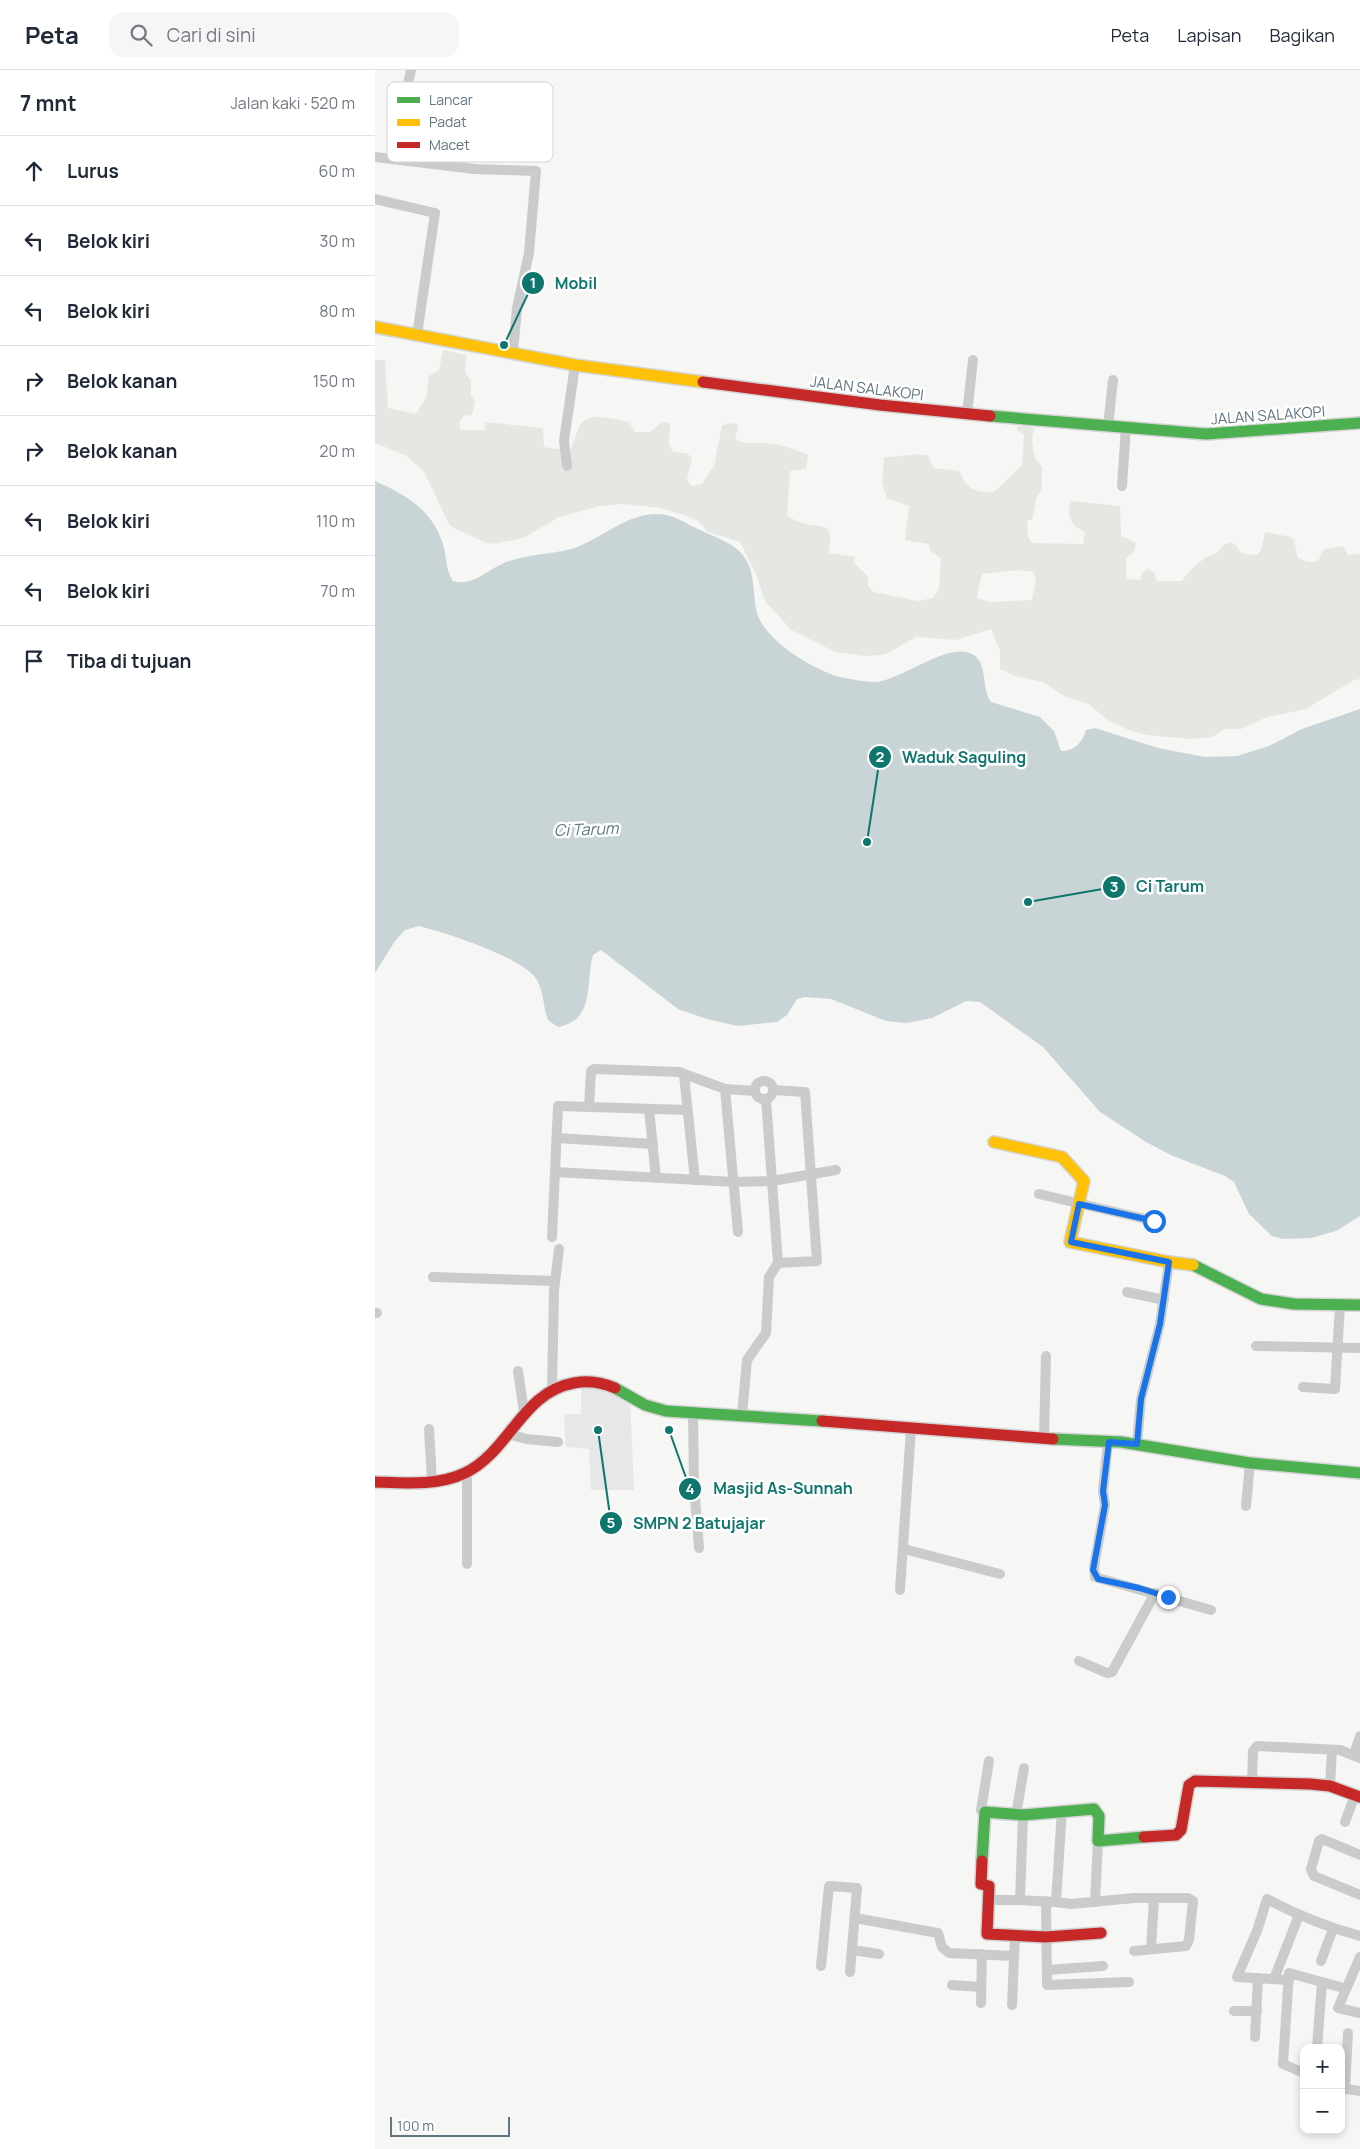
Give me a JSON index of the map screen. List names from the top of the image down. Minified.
{"streets":{"street":["JALAN SALAKOPI"]},"water":["Ci Tarum"],"places":["Mobil","Waduk Saguling","Ci Tarum","SMPN 2 Batujajar","Masjid As-Sunnah"],"legend":["Lancar","Padat","Macet"],"scale_bar":"100 m","page":{"header":"Peta","search":"Cari di sini","nav":["Peta","Lapisan","Bagikan"],"heading":["7 mnt","Jalan kaki · 520 m"],"list":[["Lurus","60 m"],["Belok kiri","30 m"],["Belok kiri","80 m"],["Belok kanan","150 m"],["Belok kanan","20 m"],["Belok kiri","110 m"],["Belok kiri","70 m"],"Tiba di tujuan"],"map_buttons":["+","−"],"scale":"100 m"}}
